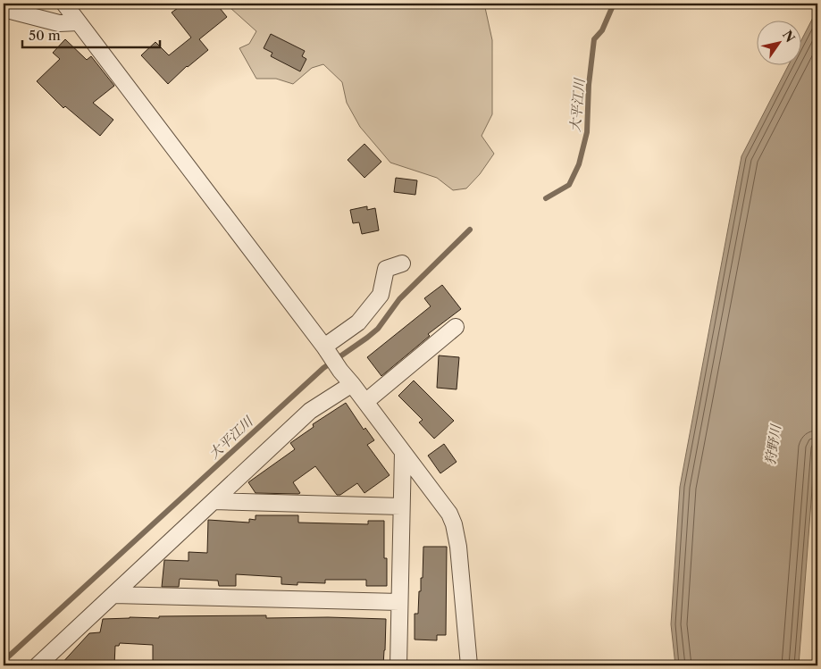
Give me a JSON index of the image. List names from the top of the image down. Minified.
{"water":["大平江川","狩野川"],"scale_bar":"50 m","north":"top right"}
